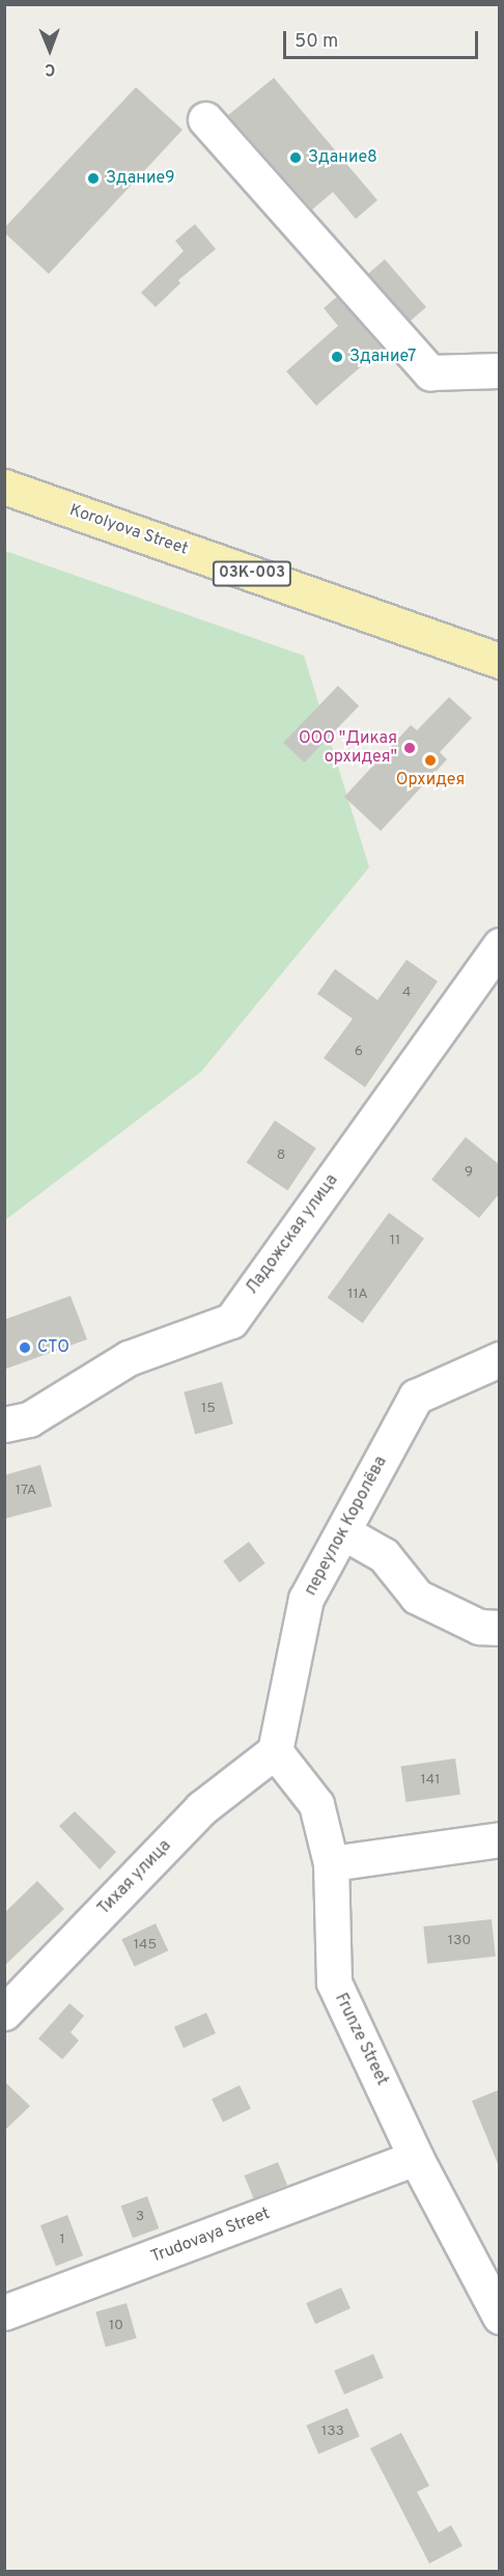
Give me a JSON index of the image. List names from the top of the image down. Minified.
{"streets":{"main road":["Korolyova Street","03К-003"],"street":["Ладожская улица","переулок Королёва","Тихая улица","Frunze Street","Trudovaya Street"]},"crossings":[["переулок Королёва","Тихая улица"],["переулок Королёва","Frunze Street"],["Тихая улица","Frunze Street"],["Frunze Street","Trudovaya Street"]],"places":["Здание8","Здание9","Здание7","ООО \"Дикая орхидея\"","Орхидея","СТО"],"house_numbers":["4","6","8","9","11","11А","15","17А","141","130","145","3","1","10","133"],"scale_bar":"50 m","north":"bottom"}
